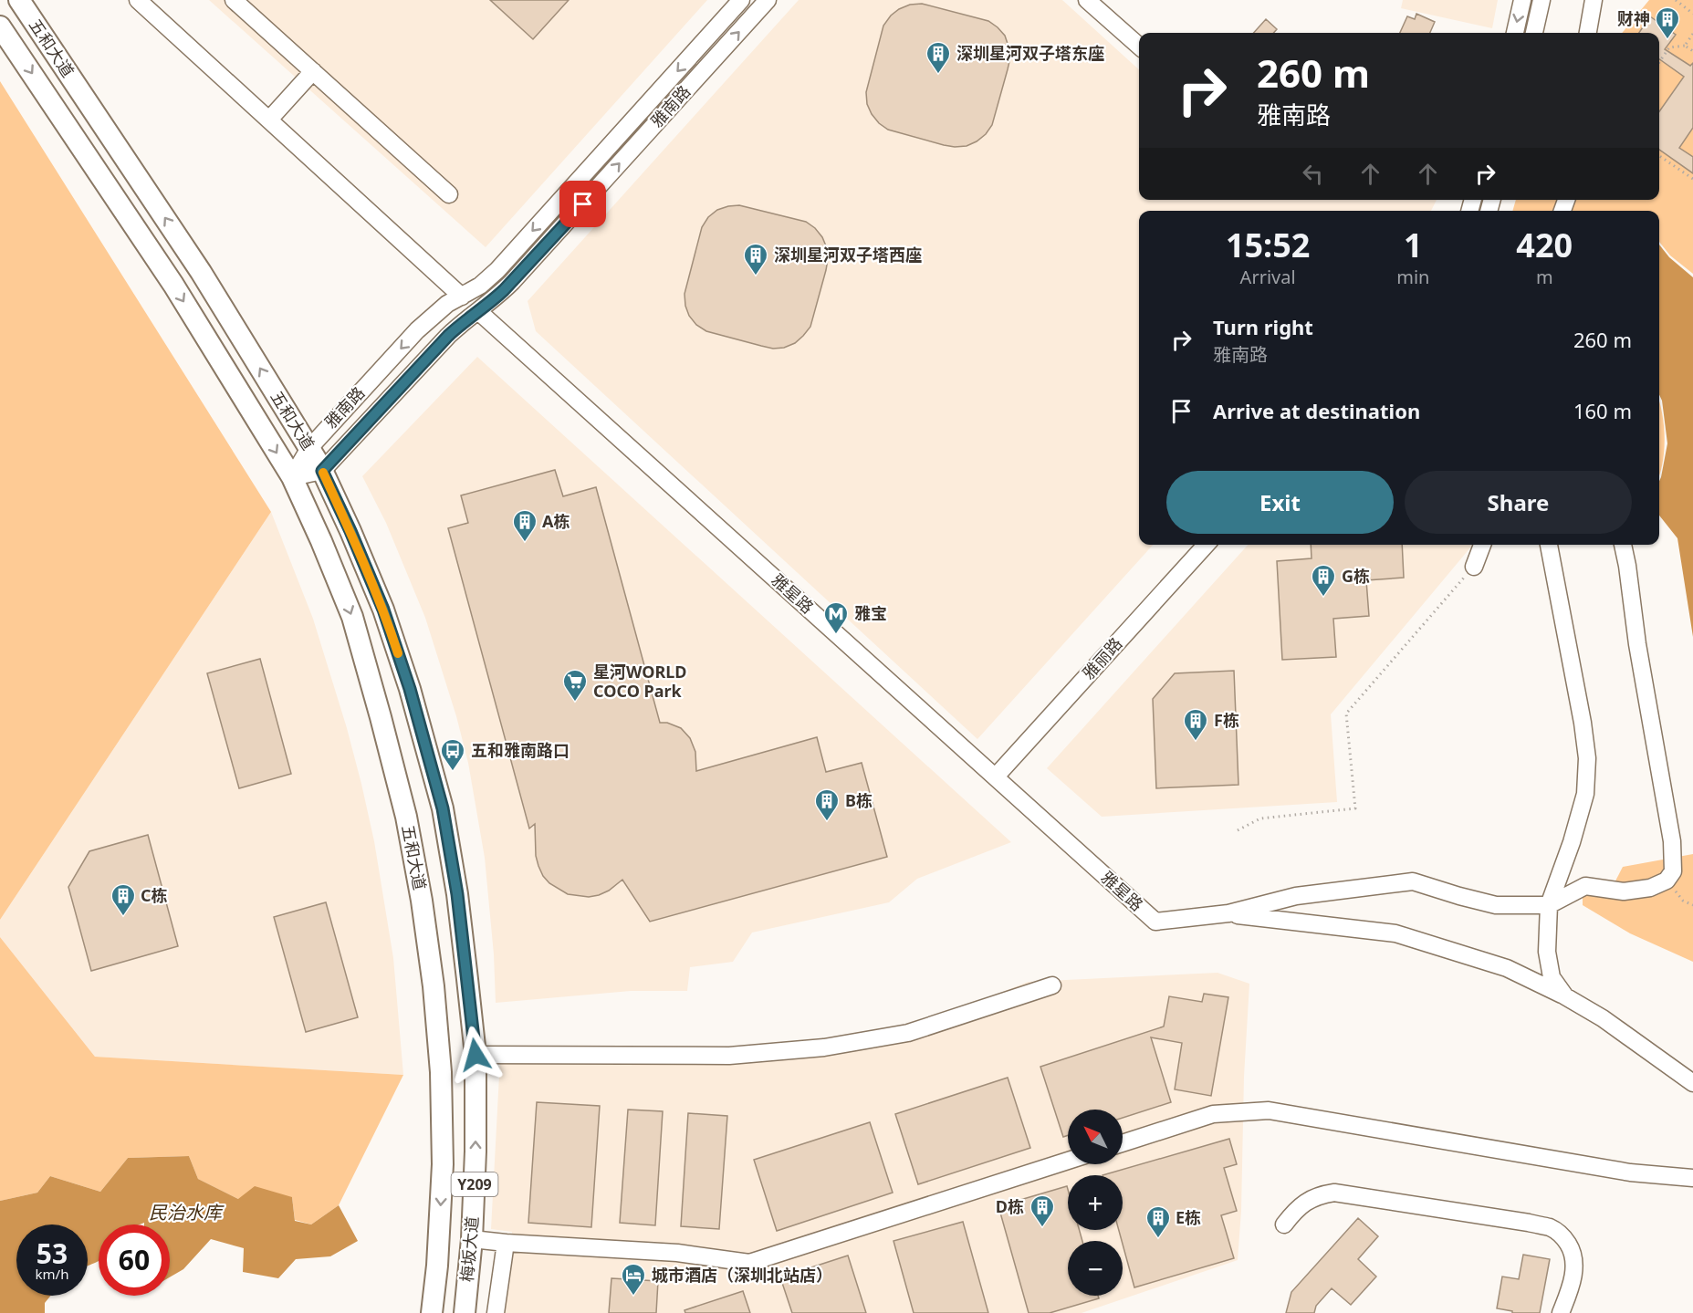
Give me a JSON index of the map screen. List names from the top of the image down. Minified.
{"streets":{"main road":["五和大道","Y209","梅坂大道"],"street":["雅南路","雅星路","雅丽路"]},"crossings":[["五和大道","雅南路"],["五和大道","梅坂大道"],["雅南路","雅星路"],["雅星路","雅丽路"]],"water":["民治水库"],"places":{"building":["财神","深圳星河双子塔东座","深圳星河双子塔西座","A栋","G栋","F栋","B栋","C栋","D栋","E栋"],"metro station":["雅宝"],"supermarket":["星河WORLD COCO Park"],"bus stop":["五和雅南路口"],"hotel":["城市酒店（深圳北站店）"]},"north":"top left","page":{"turn":["260 m","雅南路"],"eta":["15:52","Arrival","1","min","420","m"],"list":[{"name":"Turn right","note":"雅南路","value":"260 m"},{"name":"Arrive at destination","value":"160 m"}],"buttons":["Exit","Share"],"map_buttons":["+","−"],"speed":"53 km/h","limit":"60"}}
